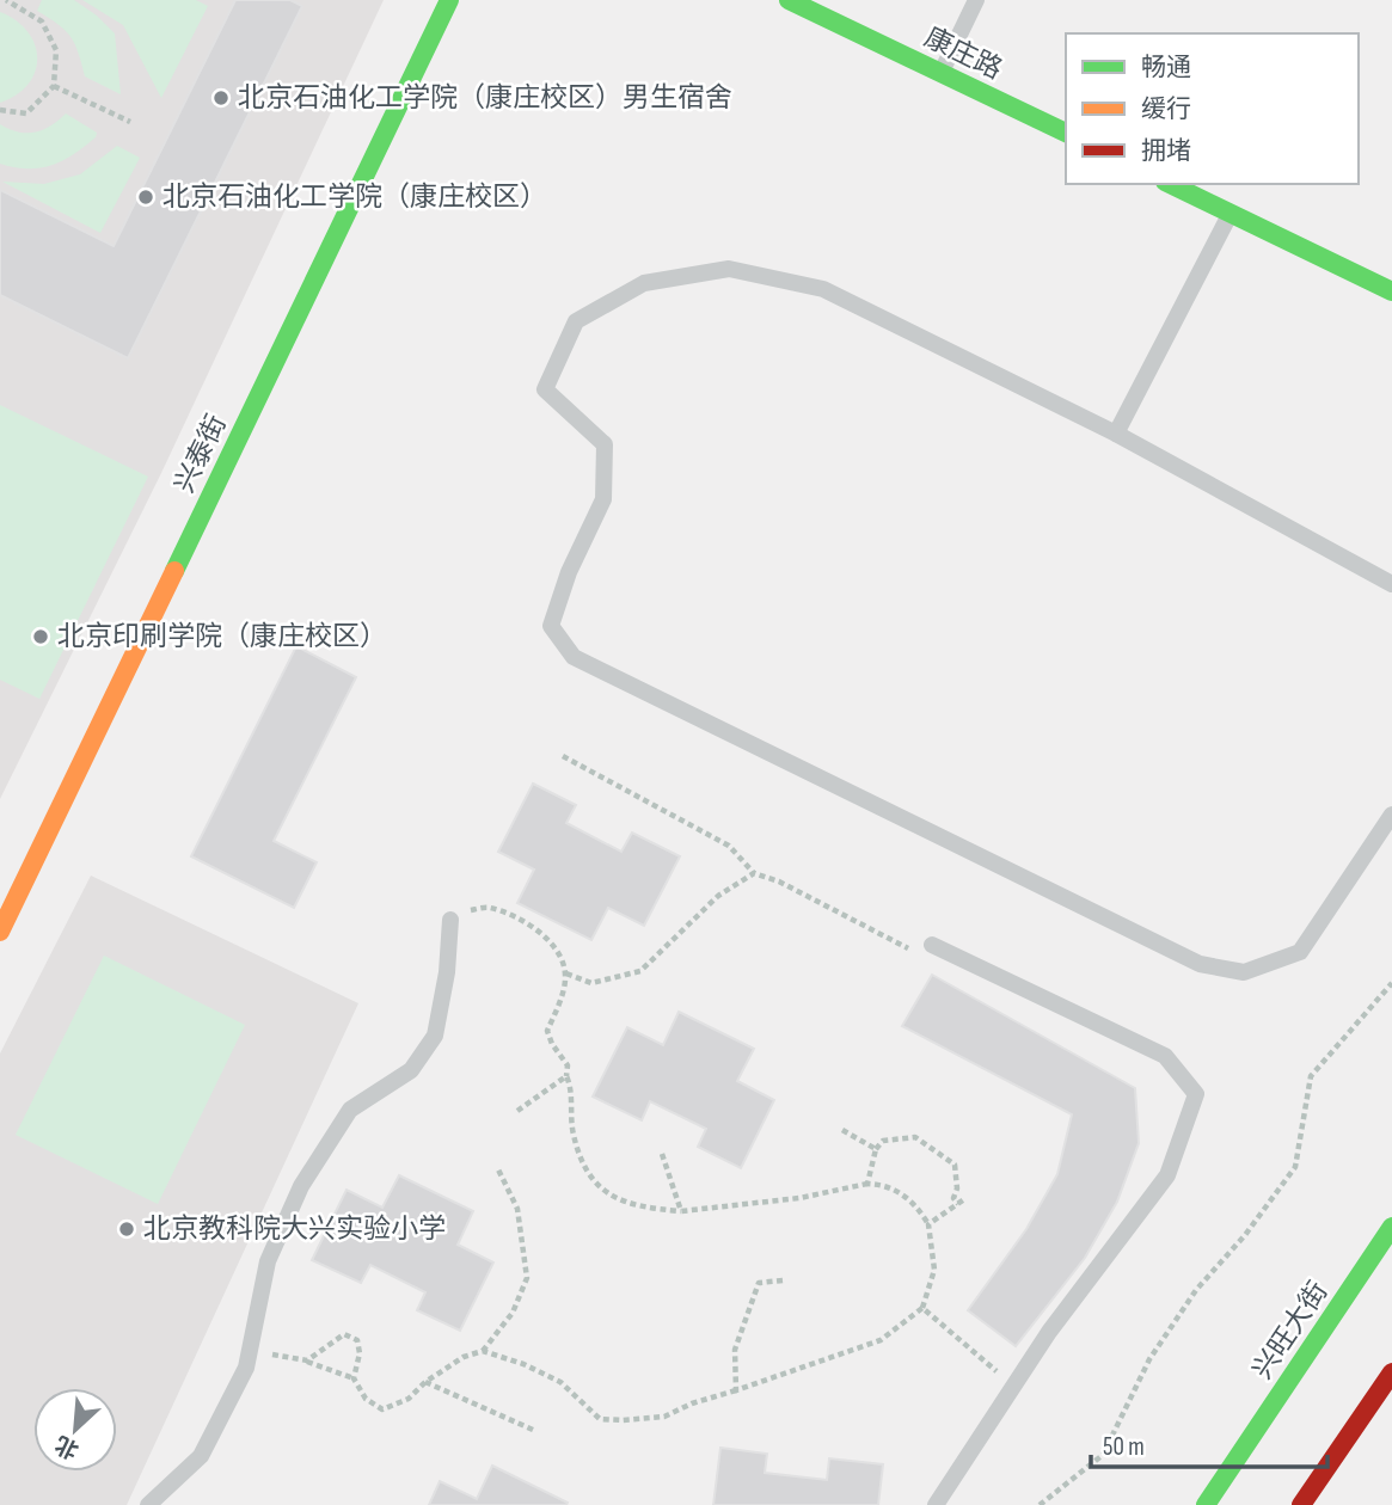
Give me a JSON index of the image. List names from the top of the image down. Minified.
{"streets":{"street":["康庄路","兴泰街","兴旺大街"]},"places":["北京石油化工学院（康庄校区）男生宿舍","北京石油化工学院（康庄校区）","北京印刷学院（康庄校区）","北京教科院大兴实验小学"],"legend":["畅通","缓行","拥堵"],"scale_bar":"50 m","north":"bottom left"}
